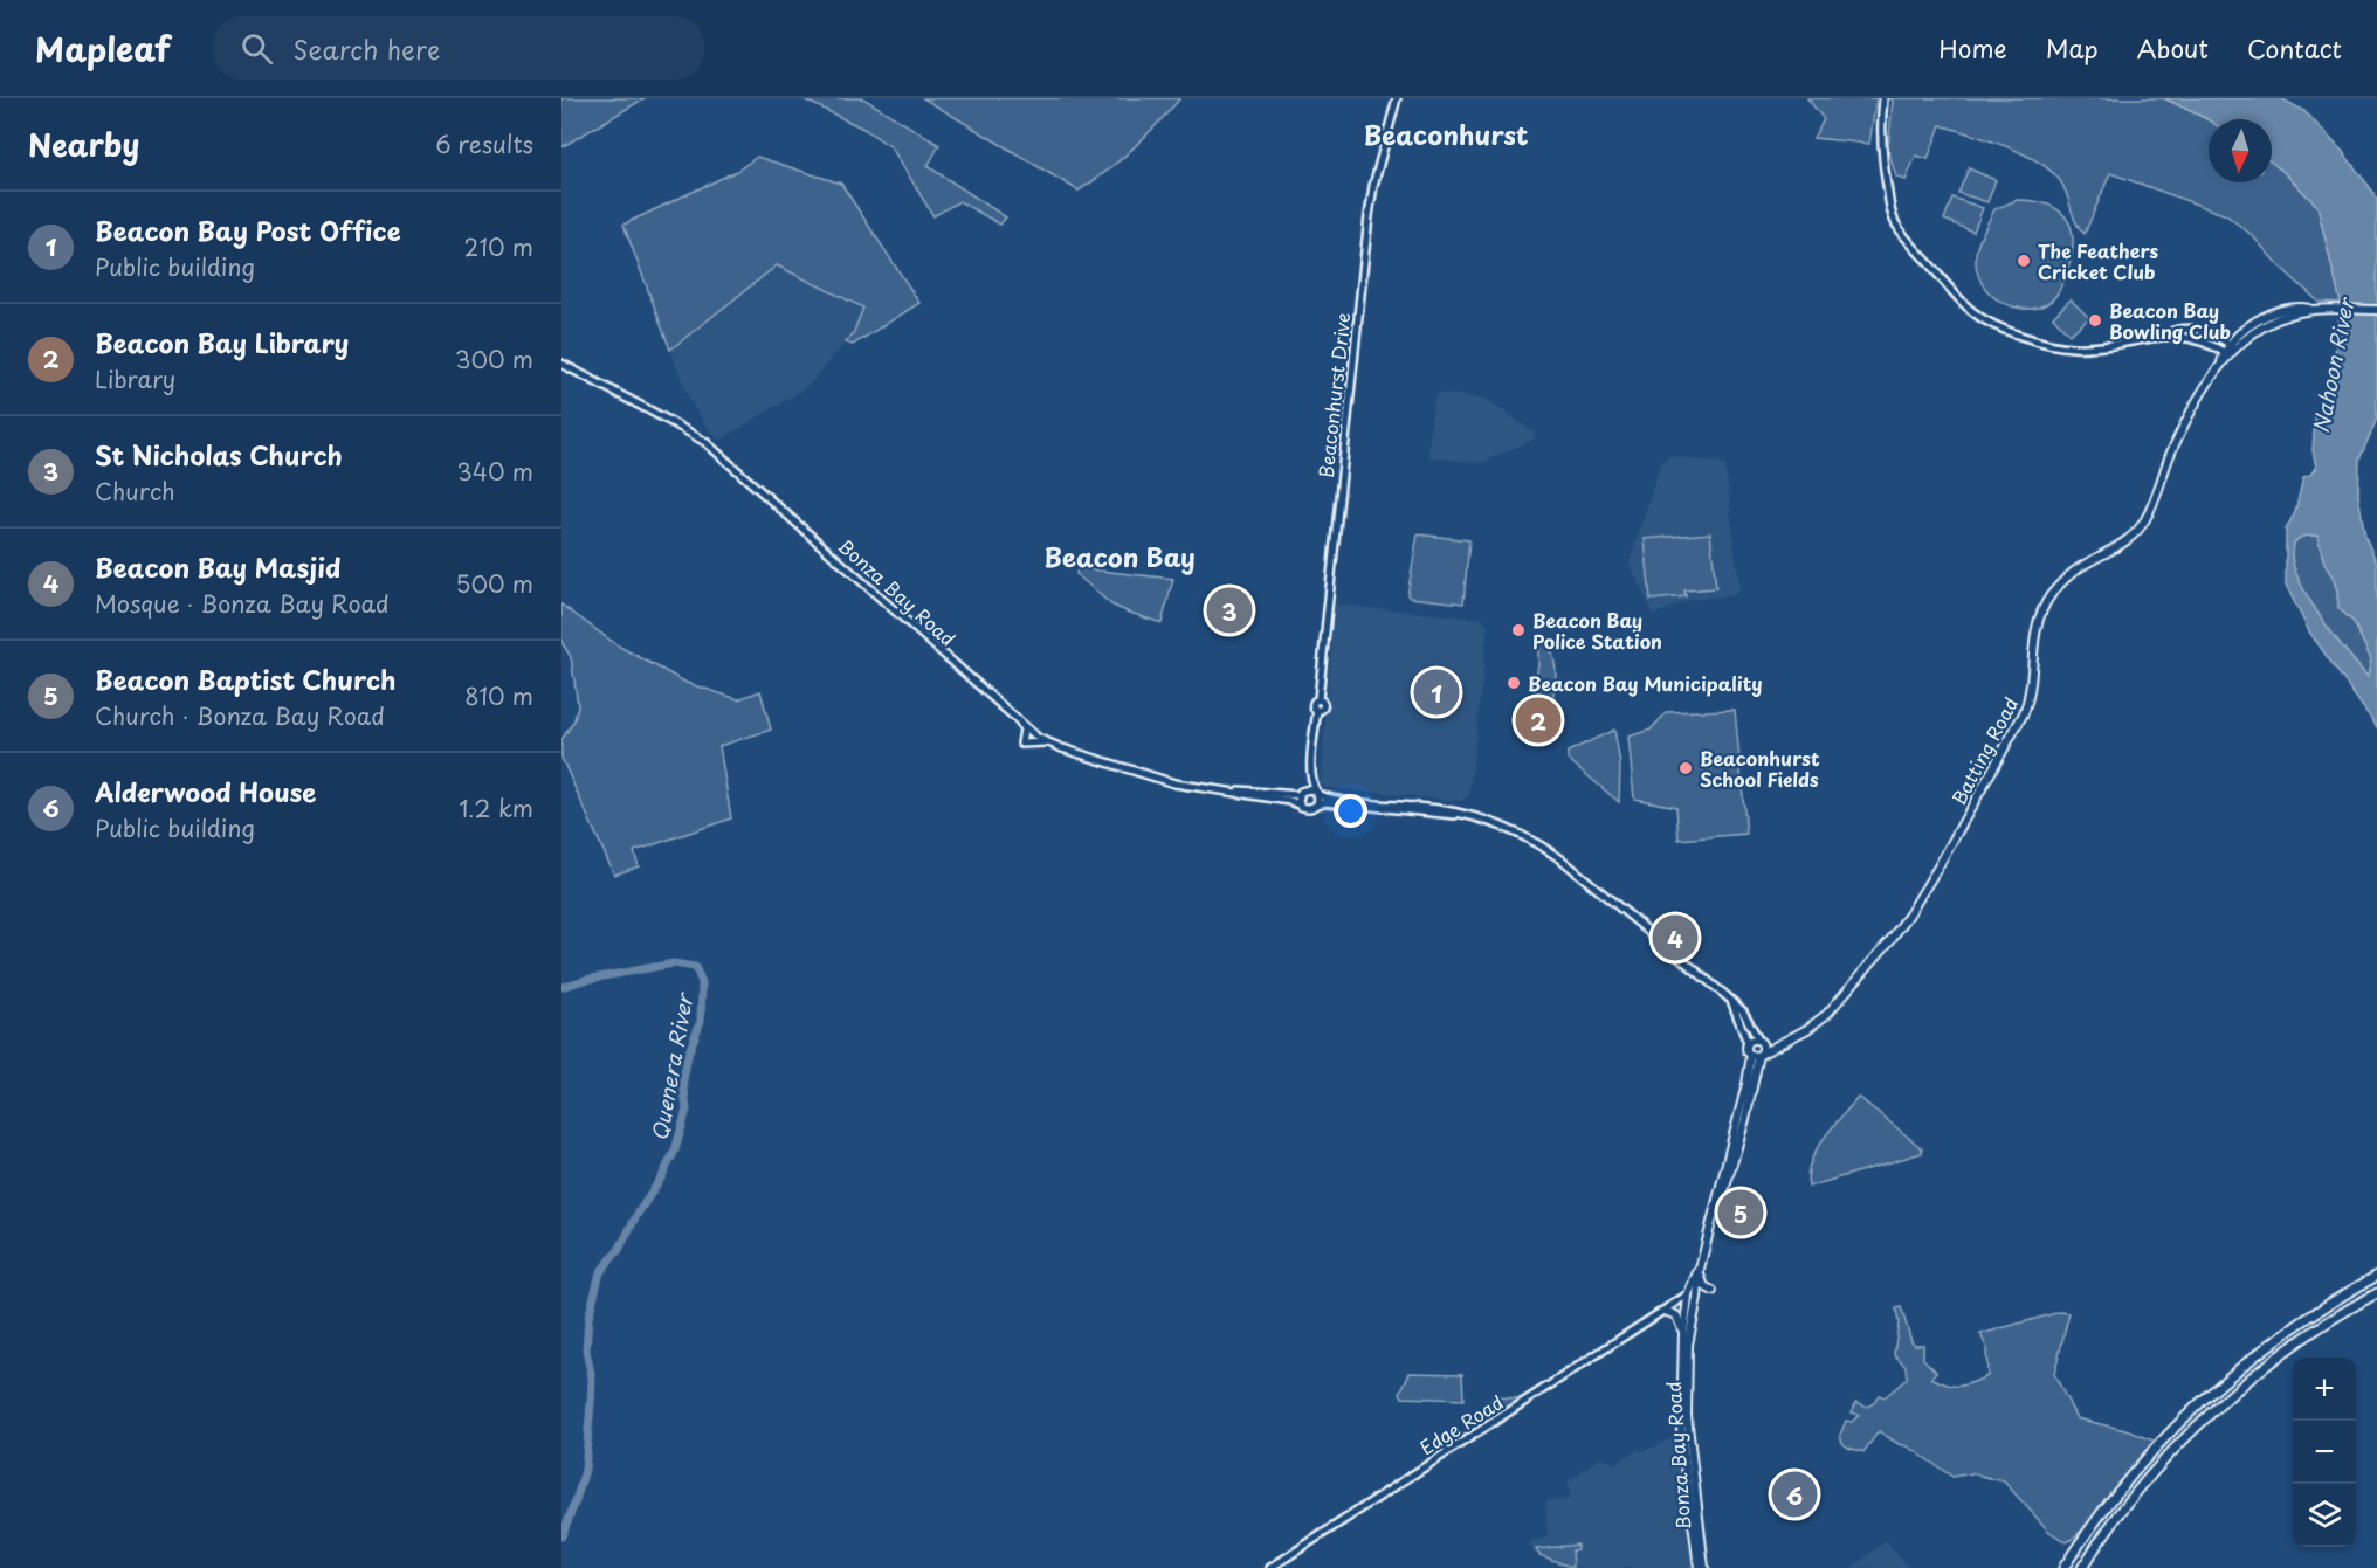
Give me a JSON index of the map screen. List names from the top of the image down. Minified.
{"streets":{"main road":["Bonza Bay Road","Batting Road"],"street":["Beaconhurst Drive","Edge Road"]},"crossings":[["Bonza Bay Road","Batting Road"],["Bonza Bay Road","Edge Road"]],"districts":["Beaconhurst","Beacon Bay"],"water":["Nahoon River","Quenera River"],"places":["The Feathers Cricket Club","Beacon Bay Bowling Club","Beacon Bay Police Station","Beacon Bay Municipality","Beaconhurst School Fields"],"north":"bottom","page":{"header":"Mapleaf","search":"Search here","nav":["Home","Map","About","Contact"],"heading":["Nearby","6 results"],"list":[{"mark":"1","name":"Beacon Bay Post Office","note":"Public building","value":"210 m"},{"mark":"2","name":"Beacon Bay Library","note":"Library","value":"300 m"},{"mark":"3","name":"St Nicholas Church","note":"Church","value":"340 m"},{"mark":"4","name":"Beacon Bay Masjid","note":"Mosque · Bonza Bay Road","value":"500 m"},{"mark":"5","name":"Beacon Baptist Church","note":"Church · Bonza Bay Road","value":"810 m"},{"mark":"6","name":"Alderwood House","note":"Public building","value":"1.2 km"}],"pins":["3","1","2","4","5","6"],"map_buttons":["+","−"]}}
